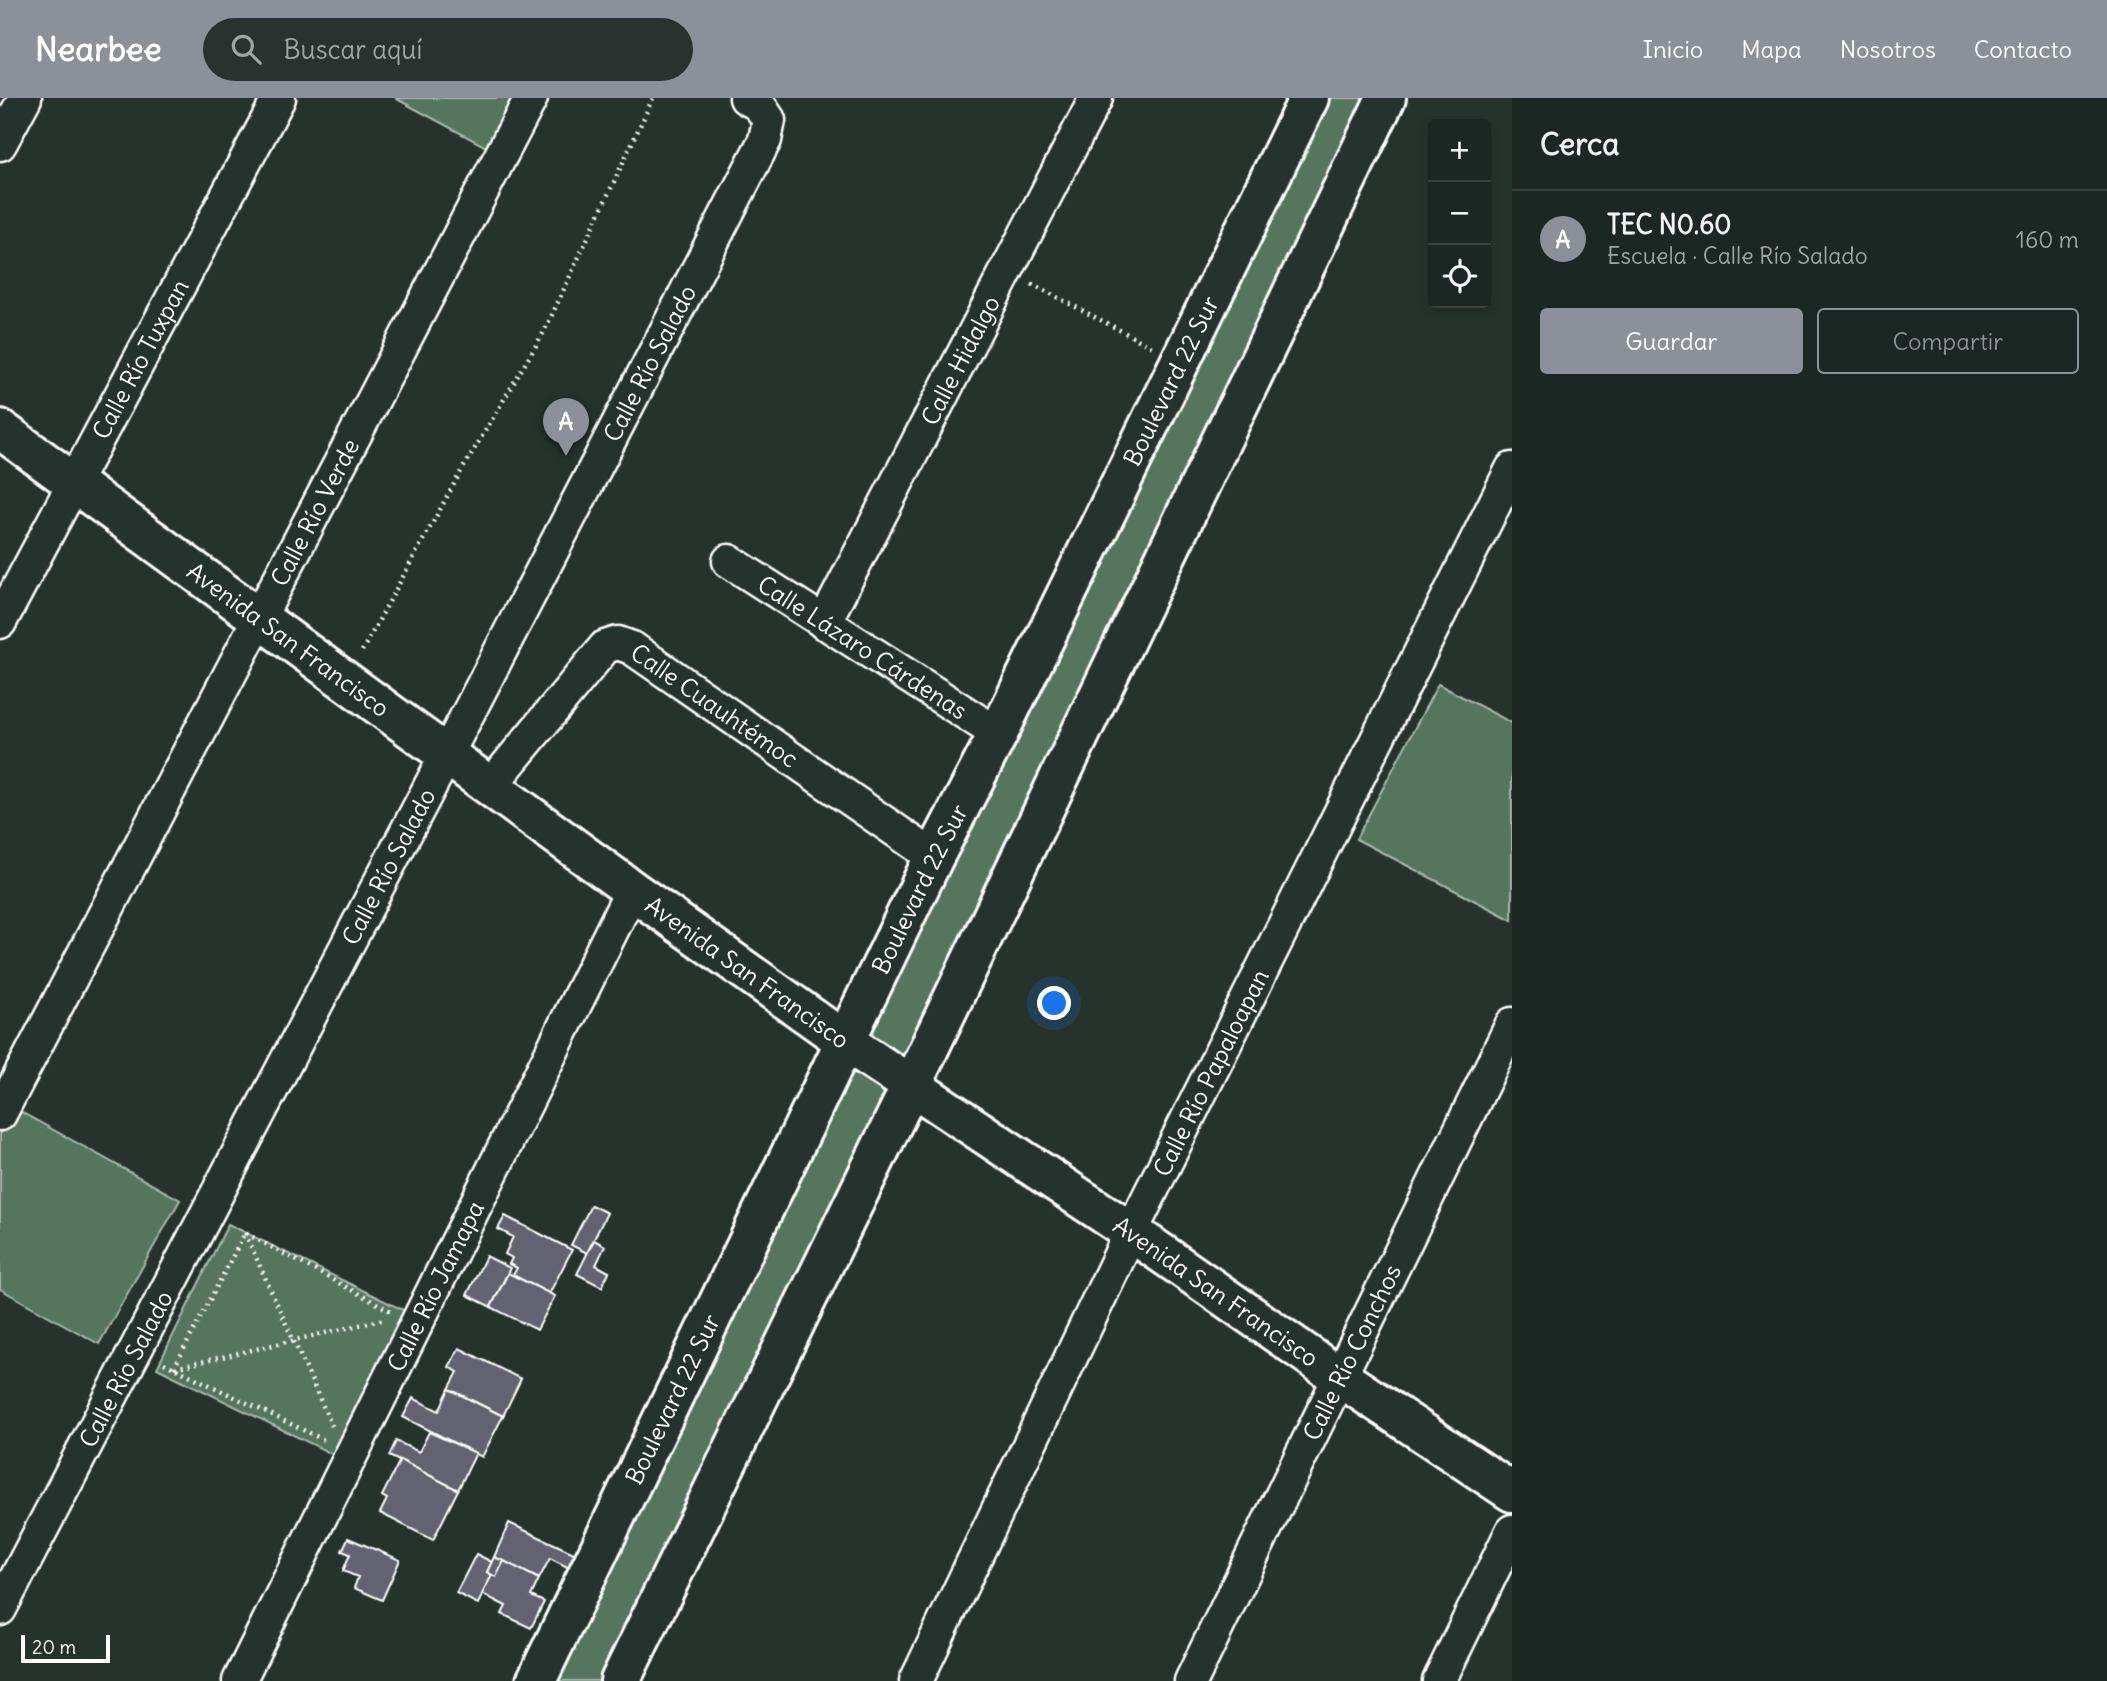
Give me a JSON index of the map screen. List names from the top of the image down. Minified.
{"streets":{"street":["Calle Río Tuxpan","Calle Hidalgo","Calle Río Salado","Boulevard 22 Sur","Calle Río Verde","Avenida San Francisco","Calle Lázaro Cárdenas","Calle Cuauhtémoc","Calle Río Papaloapan","Calle Río Jamapa","Calle Río Conchos"]},"crossings":[["Calle Río Tuxpan","Avenida San Francisco"],["Calle Hidalgo","Calle Lázaro Cárdenas"],["Calle Río Salado","Avenida San Francisco"],["Boulevard 22 Sur","Avenida San Francisco"],["Boulevard 22 Sur","Calle Lázaro Cárdenas"],["Boulevard 22 Sur","Calle Cuauhtémoc"],["Calle Río Verde","Avenida San Francisco"],["Avenida San Francisco","Calle Cuauhtémoc"],["Avenida San Francisco","Calle Río Papaloapan"],["Avenida San Francisco","Calle Río Jamapa"],["Avenida San Francisco","Calle Río Conchos"]],"scale_bar":"20 m","page":{"header":"Nearbee","search":"Buscar aquí","nav":["Inicio","Mapa","Nosotros","Contacto"],"heading":"Cerca","map_buttons":["+","−"],"list":[{"mark":"A","name":"TEC N0.60","note":"Escuela · Calle Río Salado","value":"160 m"}],"buttons":["Guardar","Compartir"],"pins":"A","scale":"20 m"}}
